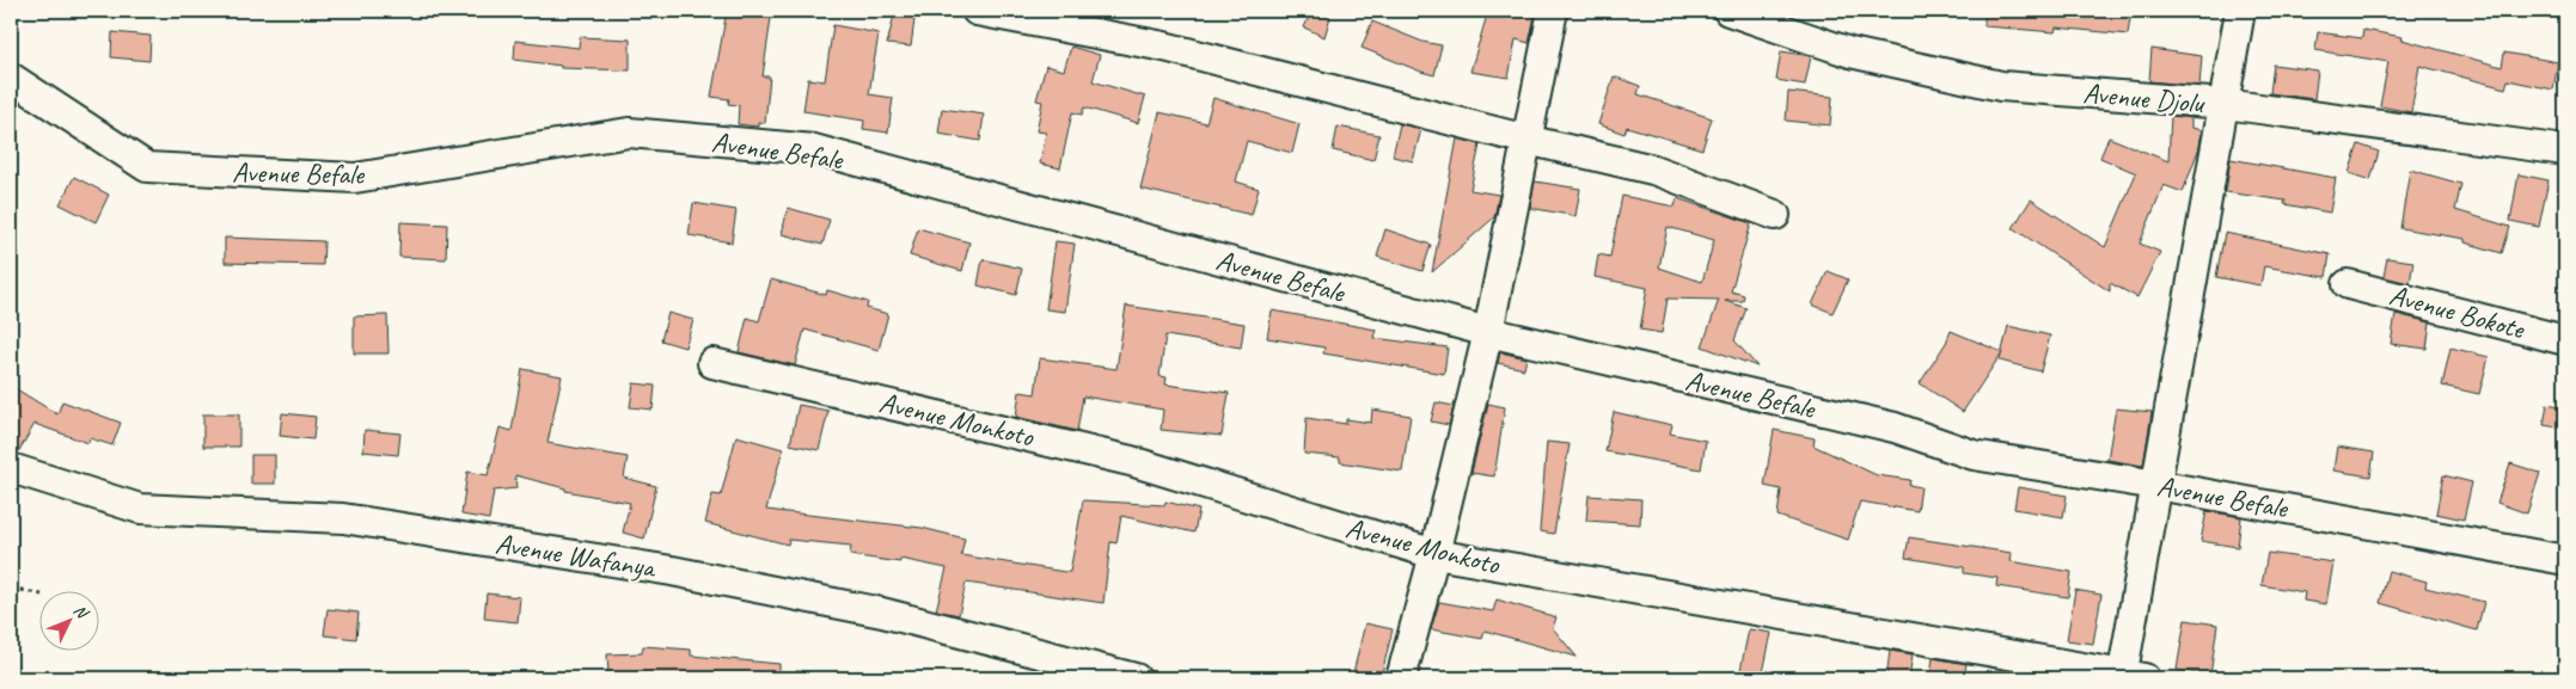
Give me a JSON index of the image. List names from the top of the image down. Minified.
{"streets":{"street":["Avenue Djolu","Avenue Befale","Avenue Bokote","Avenue Monkoto","Avenue Wafanya"]},"north":"top right"}
